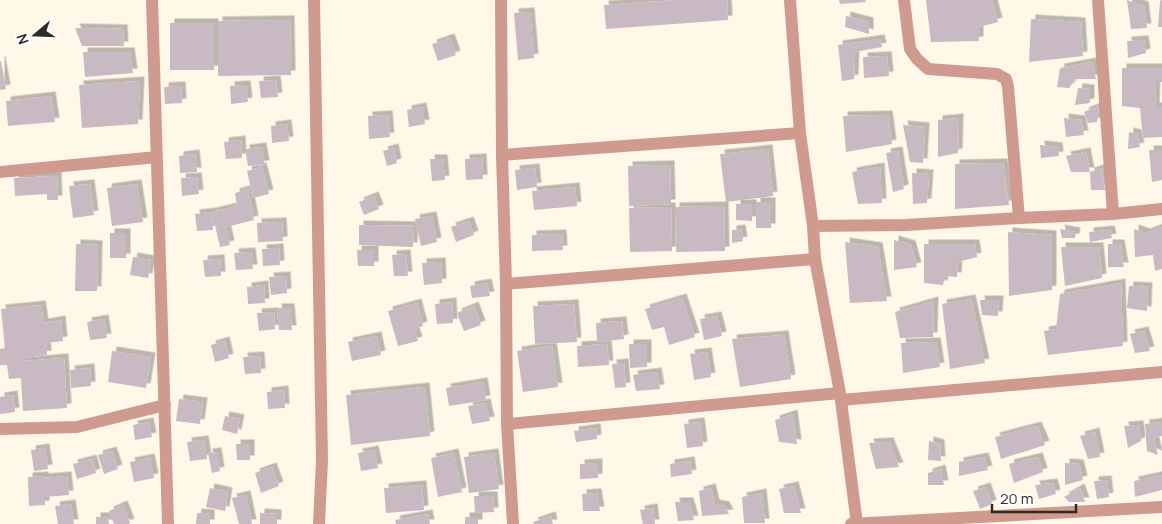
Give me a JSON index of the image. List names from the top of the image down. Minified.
{"scale_bar":"20 m","north":"left"}
